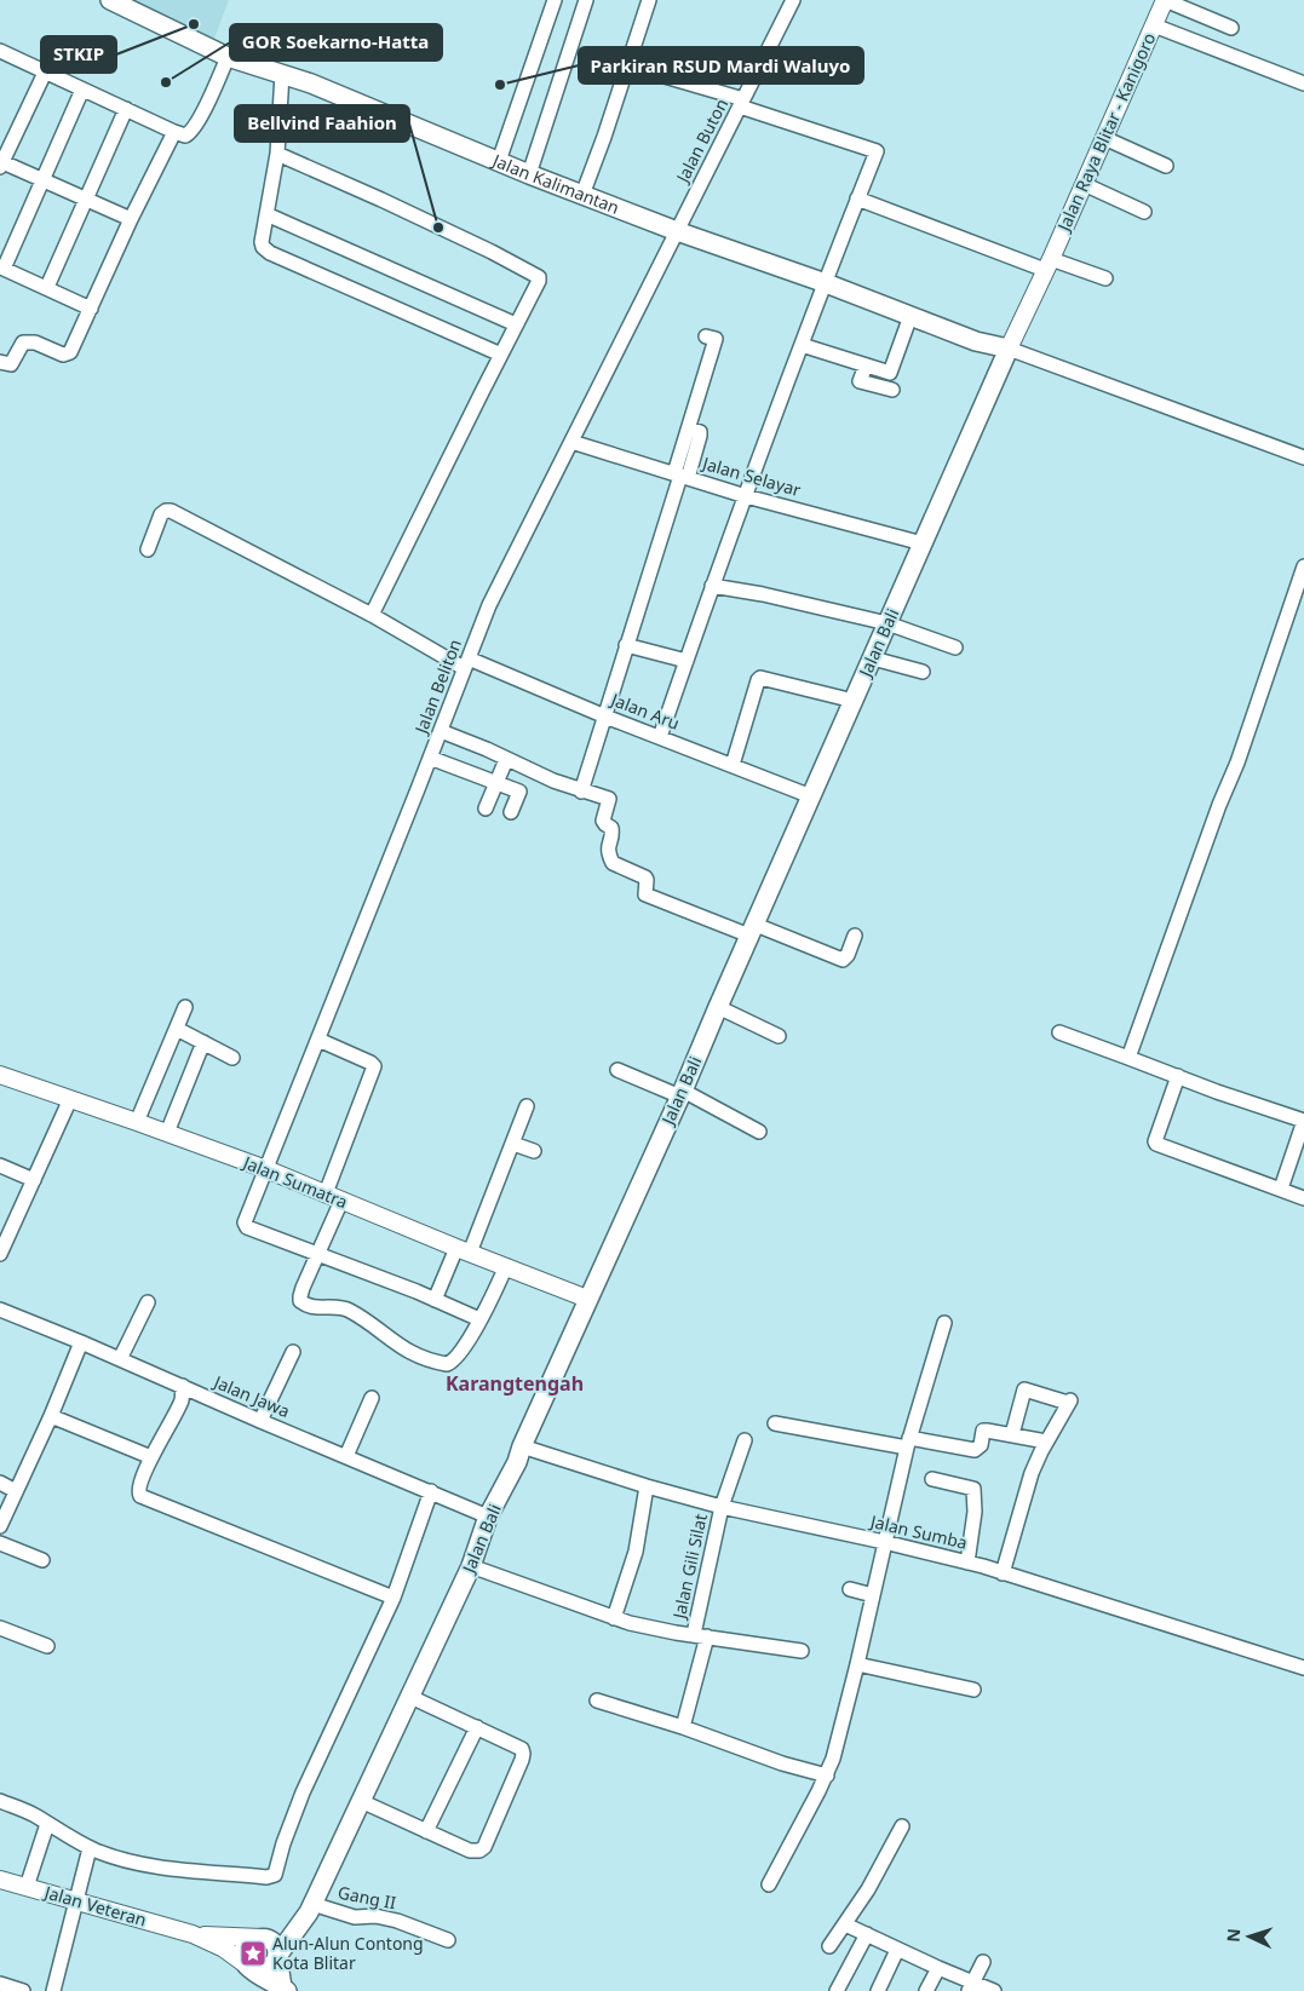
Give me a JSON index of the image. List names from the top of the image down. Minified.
{"streets":{"highway":["Jalan Kalimantan","Jalan Bali"],"main road":["Jalan Raya Blitar - Kanigoro","Jalan Sumatra","Jalan Veteran"],"street":["Jalan Buton","Jalan Selayar","Jalan Beliton","Jalan Aru","Jalan Jawa","Jalan Sumba","Jalan Gili Silat","Gang II"]},"crossings":[["Jalan Raya Blitar - Kanigoro","Jalan Bali"],["Jalan Buton","Jalan Kalimantan"],["Jalan Buton","Jalan Beliton"],["Jalan Kalimantan","Jalan Bali"],["Jalan Kalimantan","Jalan Beliton"],["Jalan Selayar","Jalan Bali"],["Jalan Selayar","Jalan Beliton"],["Jalan Bali","Jalan Aru"],["Jalan Bali","Jalan Sumatra"],["Jalan Bali","Jalan Jawa"],["Jalan Bali","Jalan Sumba"],["Jalan Bali","Gang II"],["Jalan Bali","Jalan Veteran"],["Jalan Beliton","Jalan Aru"],["Jalan Beliton","Jalan Sumatra"],["Jalan Sumba","Jalan Gili Silat"]],"districts":["Karangtengah"],"places":{"other":["STKIP","GOR Soekarno-Hatta","Parkiran RSUD Mardi Waluyo","Bellvind Faahion"],"place":["Alun-Alun Contong Kota Blitar"]},"north":"left"}
